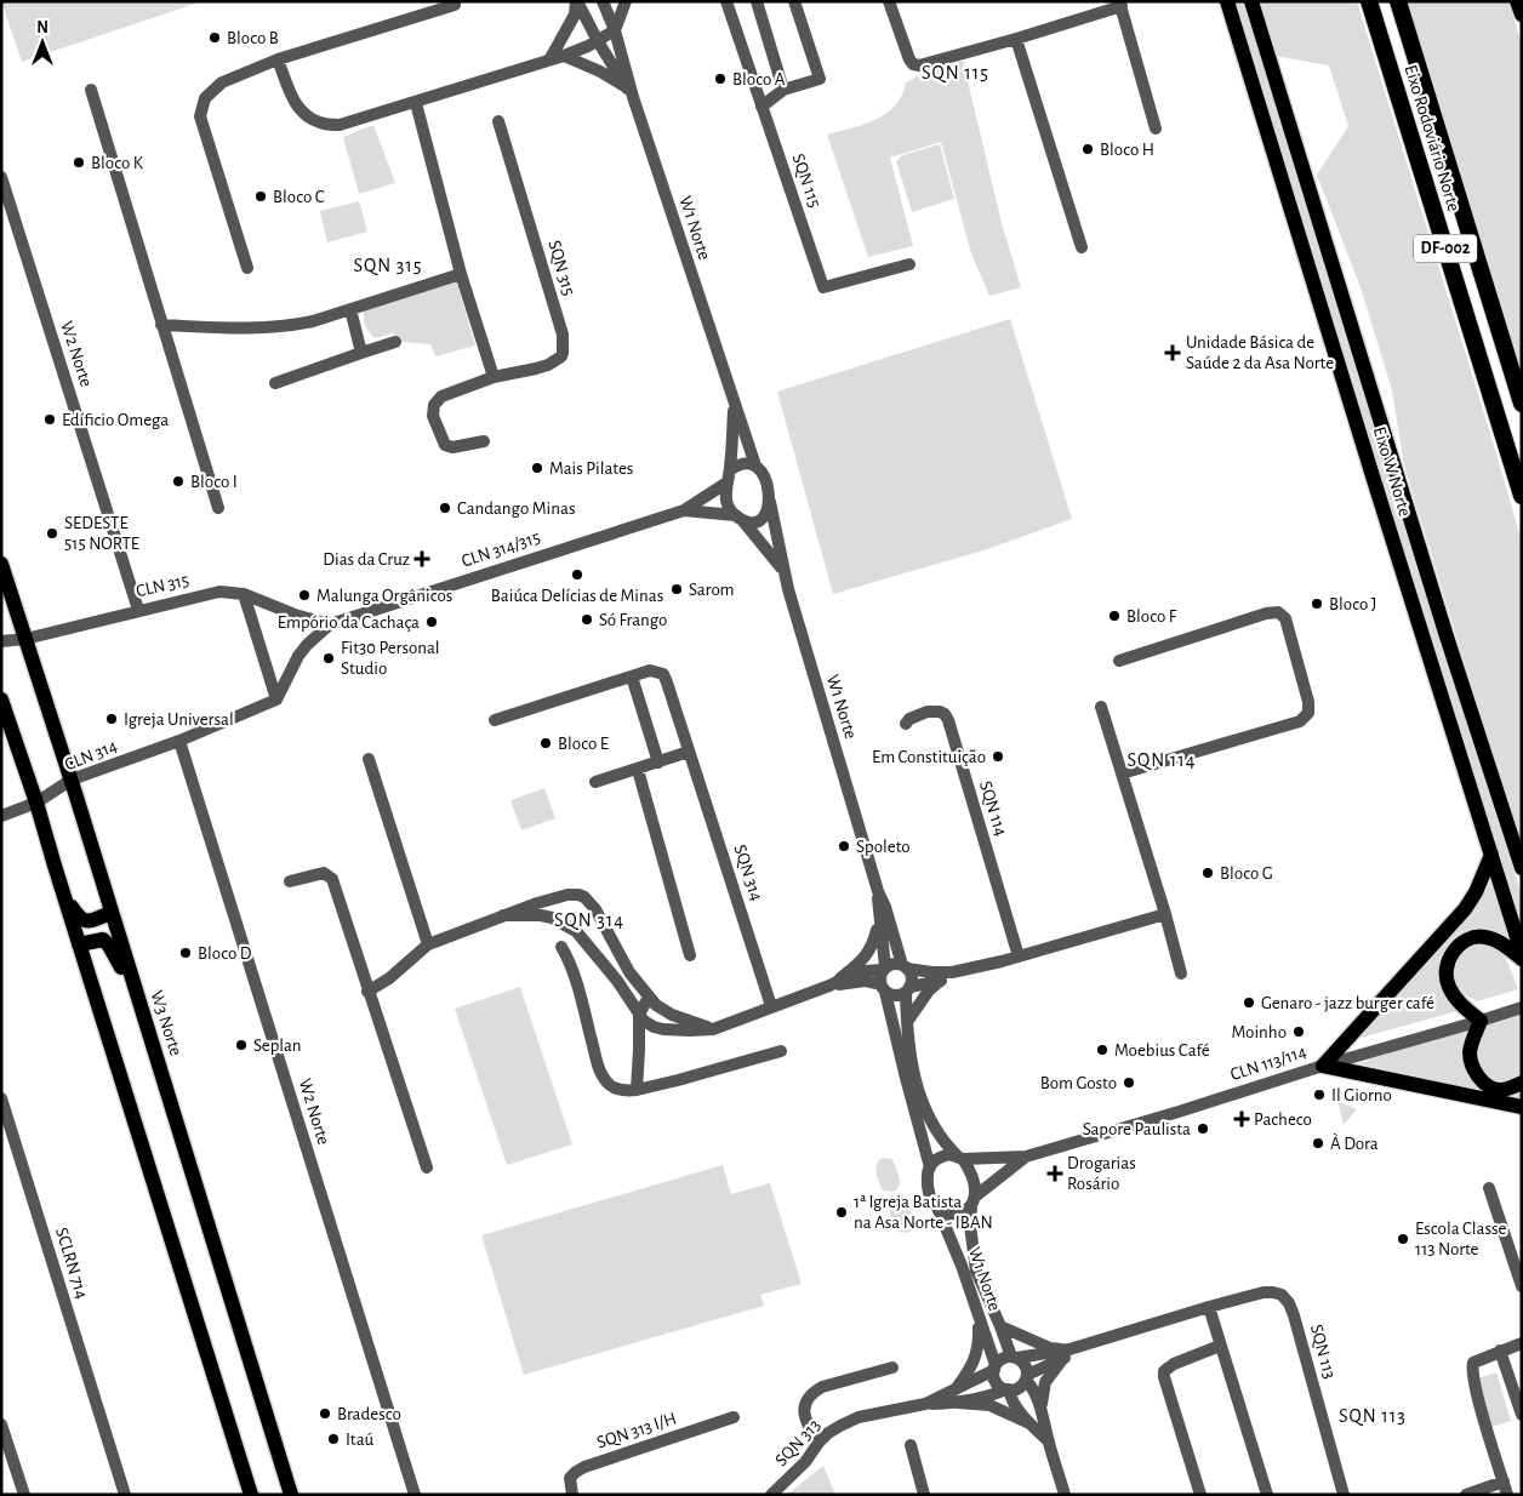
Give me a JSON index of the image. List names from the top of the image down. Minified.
{"streets":{"highway":["Eixo Rodoviário Norte","DF-002"],"main road":["Eixo W Norte","W3 Norte"],"street":["SQN 115","W1 Norte","SQN 315","W2 Norte","CLN 314/315","CLN 315","CLN 314","SQN 114","SQN 314","CLN 113/114","SCLRN 714","SQN 113","SQN 313 I/H","SQN 313"]},"crossings":[["W1 Norte","CLN 314/315"],["W1 Norte","CLN 113/114"],["W1 Norte","SQN 113"],["W1 Norte","SQN 313"],["W2 Norte","CLN 315"],["W2 Norte","CLN 314"],["CLN 314/315","CLN 315"],["CLN 315","W3 Norte"],["CLN 314","W3 Norte"],["SQN 113","SQN 313"]],"districts":["SQN 115","SQN 315","SQN 114","SQN 314","SQN 113"],"places":{"other":["Bloco B","Bloco A","Bloco H","Bloco K","Bloco C","Edíficio Omega","Mais Pilates","Bloco I","Candango Minas","SEDESTE 515 NORTE","Baiúca Delícias de Minas","Sarom","Malunga Orgânicos","Bloco J","Bloco F","Só Frango","Empório da Cachaça","Fit30 Personal Studio","Igreja Universal","Bloco E","Em Constituição","Spoleto","Bloco G","Bloco D","Genaro - jazz burger café","Moinho","Seplan","Moebius Café","Bom Gosto","Il Giorno","Sapore Paulista","À Dora","1ª Igreja Batista na Asa Norte - IBAN","Escola Classe 113 Norte","Bradesco","Itaú"],"health":["Unidade Básica de Saúde 2 da Asa Norte","Dias da Cruz","Pacheco","Drogarias Rosário"]},"north":"top"}
